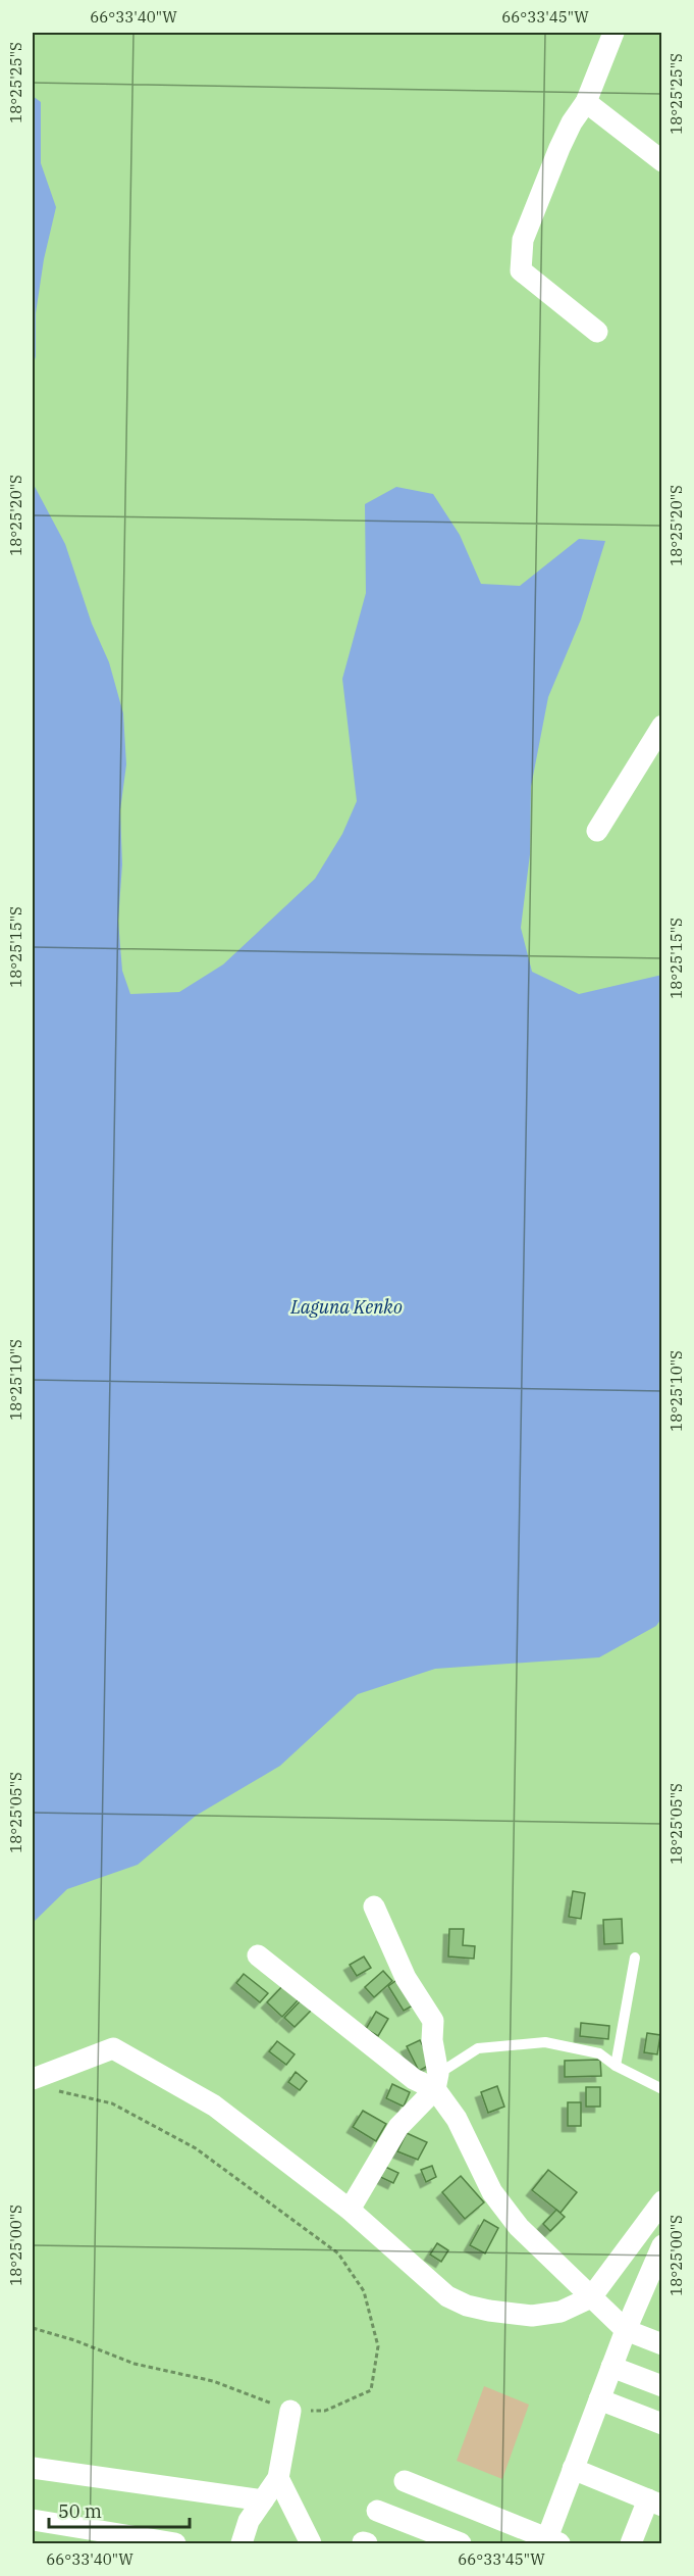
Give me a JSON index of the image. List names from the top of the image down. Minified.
{"water":["Laguna Kenko"],"scale_bar":"50 m","coordinates":["66°33'40\"W","66°33'45\"W","18°25'25\"S","18°25'20\"S","18°25'15\"S","18°25'10\"S","18°25'05\"S","18°25'00\"S"]}
